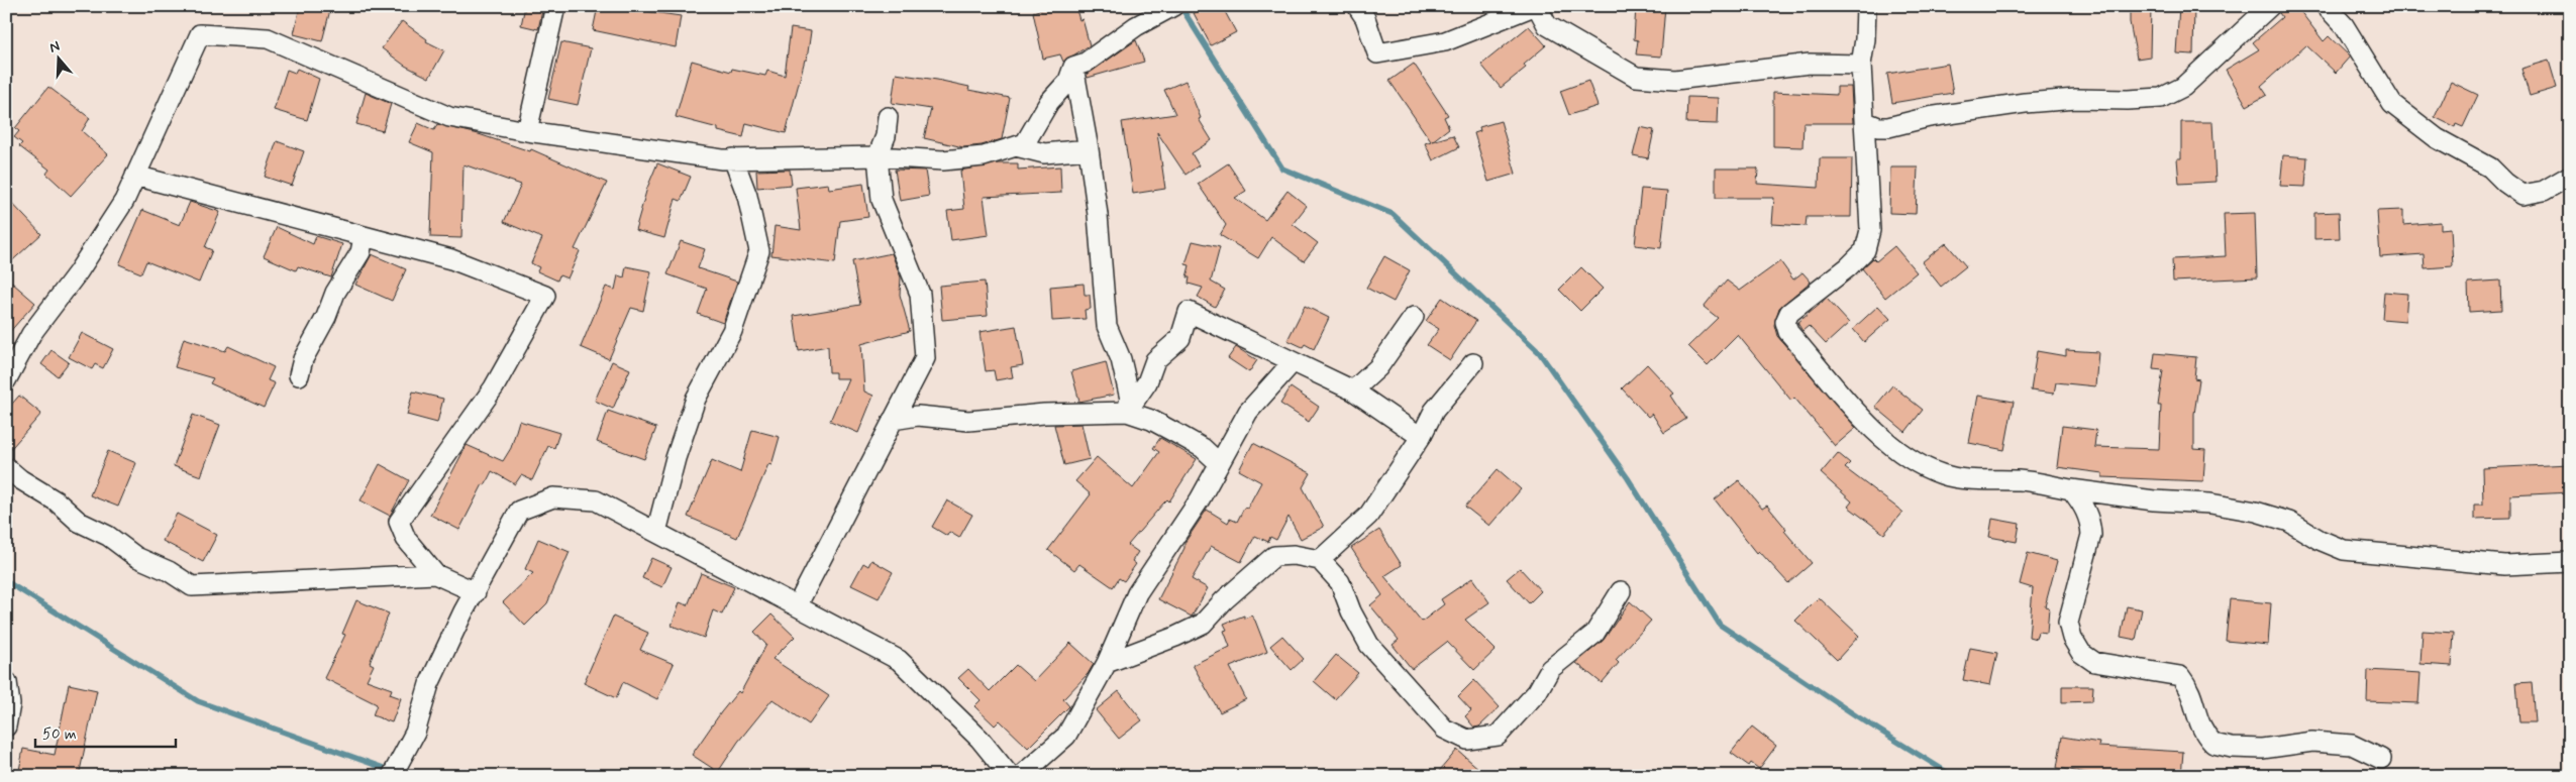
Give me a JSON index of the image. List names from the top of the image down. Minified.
{"scale_bar":"50 m","north":"top"}
